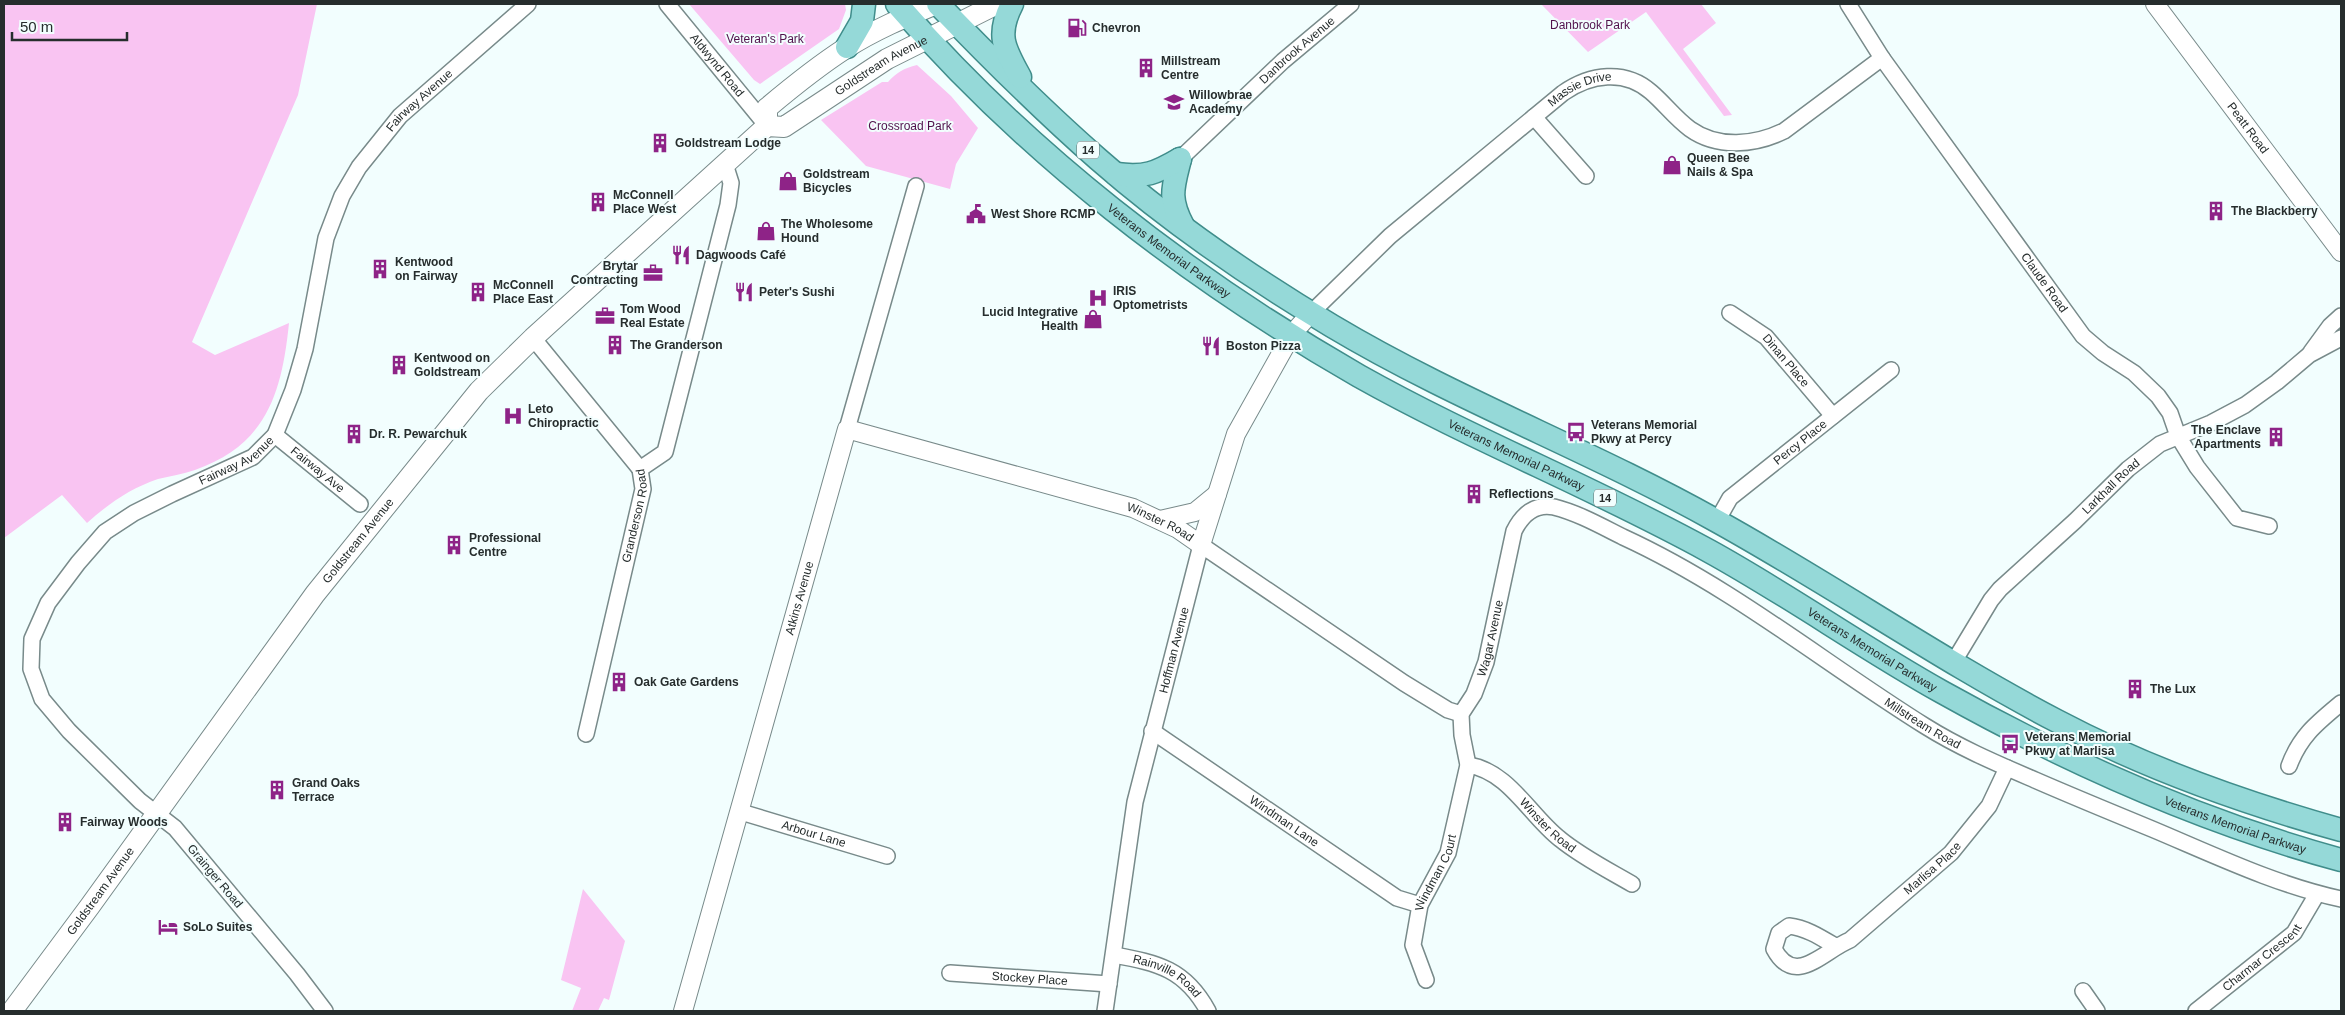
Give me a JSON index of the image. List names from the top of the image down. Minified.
{"streets":{"main road":["Goldstream Avenue","14","Veterans Memorial Parkway"],"street":["Danbrook Avenue","Aldwynd Road","Massie Drive","Fairway Avenue","Peatt Road","Claude Road","Dinan Place","Percy Place","Fairway Ave","Larkhall Road","Granderson Road","Winster Road","Atkins Avenue","Wagar Avenue","Hoffman Avenue","Millstream Road","Windman Lane","Arbour Lane","Marlisa Place","Windman Court","Grainger Road","Charmar Crescent","Stockey Place","Rainville Road"]},"crossings":[["Aldwynd Road","Goldstream Avenue"],["Goldstream Avenue","Fairway Avenue"],["Goldstream Avenue","14"],["Goldstream Avenue","Veterans Memorial Parkway"],["Goldstream Avenue","Granderson Road"],["Goldstream Avenue","Grainger Road"],["Massie Drive","14"],["Massie Drive","Claude Road"],["Massie Drive","Hoffman Avenue"],["Fairway Avenue","Fairway Ave"],["Fairway Avenue","Grainger Road"],["14","Percy Place"],["14","Larkhall Road"],["14","Hoffman Avenue"],["Veterans Memorial Parkway","Hoffman Avenue"],["Claude Road","Larkhall Road"],["Dinan Place","Percy Place"],["Winster Road","Atkins Avenue"],["Winster Road","Wagar Avenue"],["Winster Road","Hoffman Avenue"],["Winster Road","Windman Court"],["Atkins Avenue","Arbour Lane"],["Wagar Avenue","Millstream Road"],["Hoffman Avenue","Windman Lane"],["Hoffman Avenue","Stockey Place"],["Hoffman Avenue","Rainville Road"],["Millstream Road","Marlisa Place"],["Millstream Road","Charmar Crescent"],["Windman Lane","Windman Court"]],"parks":["Danbrook Park","Veteran's Park","Crossroad Park"],"places":{"fuel station":["Chevron"],"building":["Millstream Centre","Goldstream Lodge","McConnell Place West","The Blackberry","Kentwood on Fairway","McConnell Place East","The Granderson","Kentwood on Goldstream","Dr. R. Pewarchuk","The Enclave Apartments","Reflections","Professional Centre","Oak Gate Gardens","The Lux","Grand Oaks Terrace","Fairway Woods"],"school or university":["Willowbrae Academy"],"shop":["Queen Bee Nails & Spa","Goldstream Bicycles","The Wholesome Hound","Lucid Integrative Health"],"public building":["West Shore RCMP"],"restaurant":["Dagwoods Café","Peter's Sushi","Boston Pizza"],"office":["Brytar Contracting","Tom Wood Real Estate"],"hospital":["IRIS Optometrists","Leto Chiropractic"],"bus stop":["Veterans Memorial Pkwy at Percy","Veterans Memorial Pkwy at Marlisa"],"hotel":["SoLo Suites"]},"scale_bar":"50 m"}
